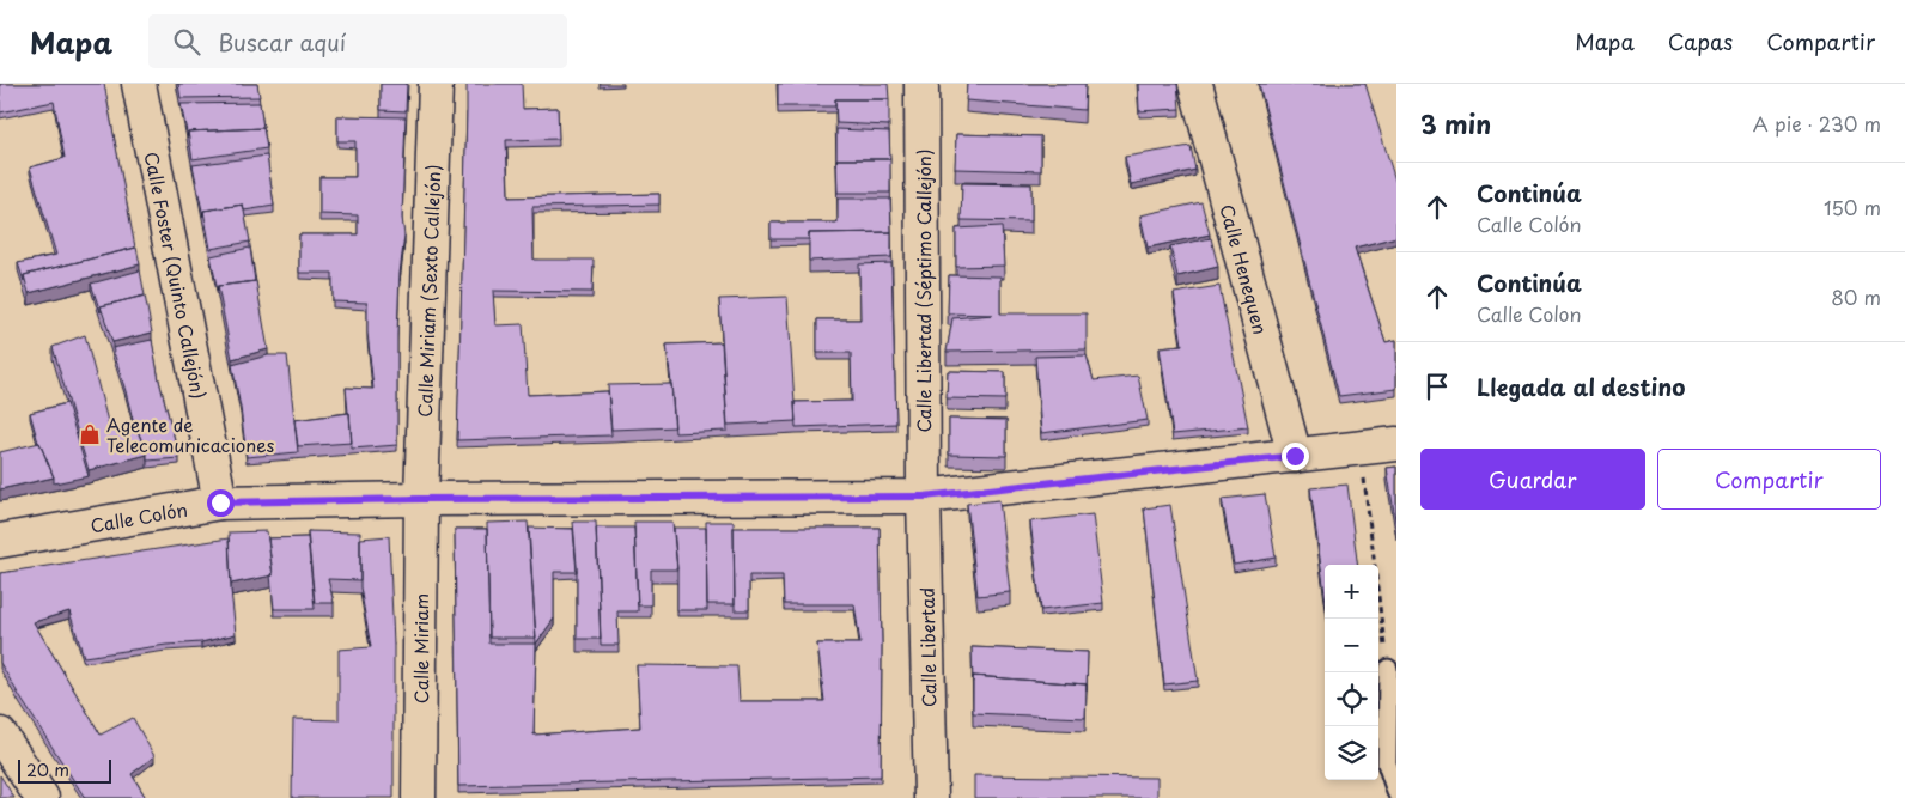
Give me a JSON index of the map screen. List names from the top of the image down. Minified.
{"streets":{"street":["Calle Henequen","Calle Foster (Quinto Callejón)","Calle Miriam (Sexto Callejón)","Calle Libertad (Séptimo Callejón)","Calle Colón","Calle Libertad","Calle Miriam"]},"crossings":[["Calle Henequen","Calle Colón"],["Calle Foster (Quinto Callejón)","Calle Colón"],["Calle Miriam (Sexto Callejón)","Calle Colón"],["Calle Miriam (Sexto Callejón)","Calle Miriam"],["Calle Libertad (Séptimo Callejón)","Calle Colón"],["Calle Libertad (Séptimo Callejón)","Calle Libertad"],["Calle Colón","Calle Libertad"],["Calle Colón","Calle Miriam"]],"places":{"shop":["Agente de Telecomunicaciones"]},"scale_bar":"20 m","page":{"header":"Mapa","search":"Buscar aquí","nav":["Mapa","Capas","Compartir"],"heading":["3 min","A pie · 230 m"],"list":[["Continúa","Calle Colón","150 m"],["Continúa","Calle Colon","80 m"],"Llegada al destino"],"buttons":["Guardar","Compartir"],"map_buttons":["+","−"],"scale":"20 m"}}
